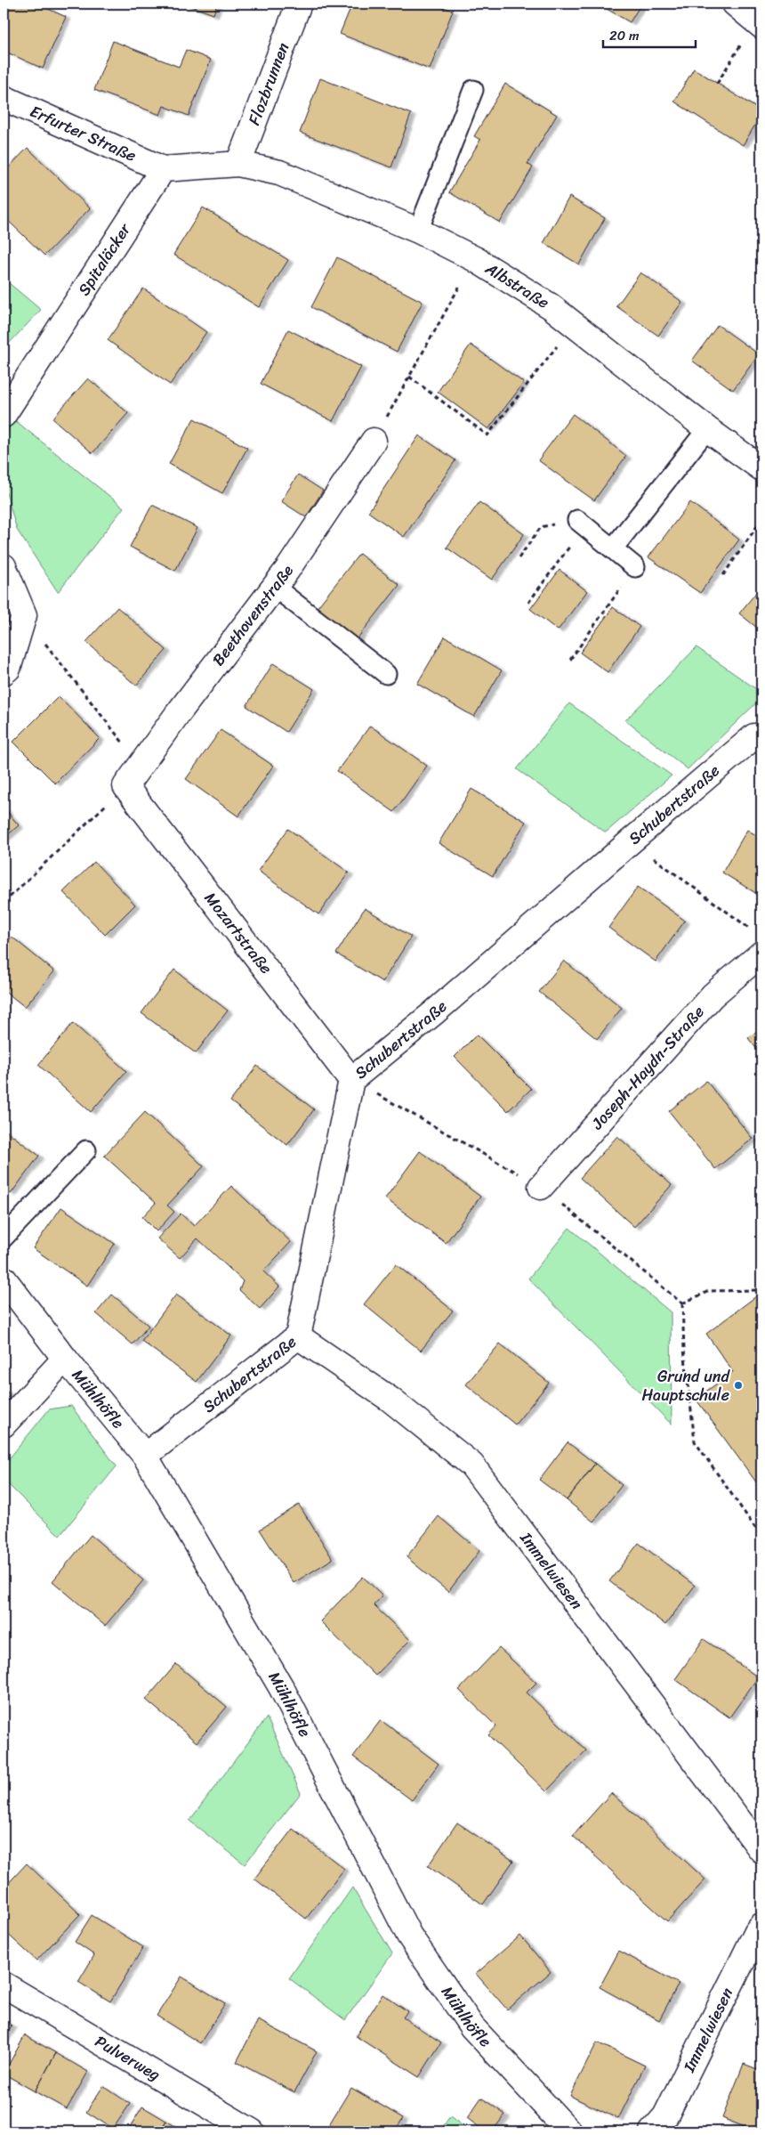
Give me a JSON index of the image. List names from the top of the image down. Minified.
{"streets":{"street":["Flozbrunnen","Erfurter Straße","Spitaläcker","Albstraße","Beethovenstraße","Schubertstraße","Mozartstraße","Joseph-Haydn-Straße","Mühlhöfle","Immelwiesen","Pulverweg"]},"crossings":[["Flozbrunnen","Albstraße"],["Erfurter Straße","Spitaläcker"],["Beethovenstraße","Mozartstraße"],["Schubertstraße","Mozartstraße"],["Schubertstraße","Mühlhöfle"],["Schubertstraße","Immelwiesen"]],"places":["Grund und Hauptschule"],"scale_bar":"20 m"}
